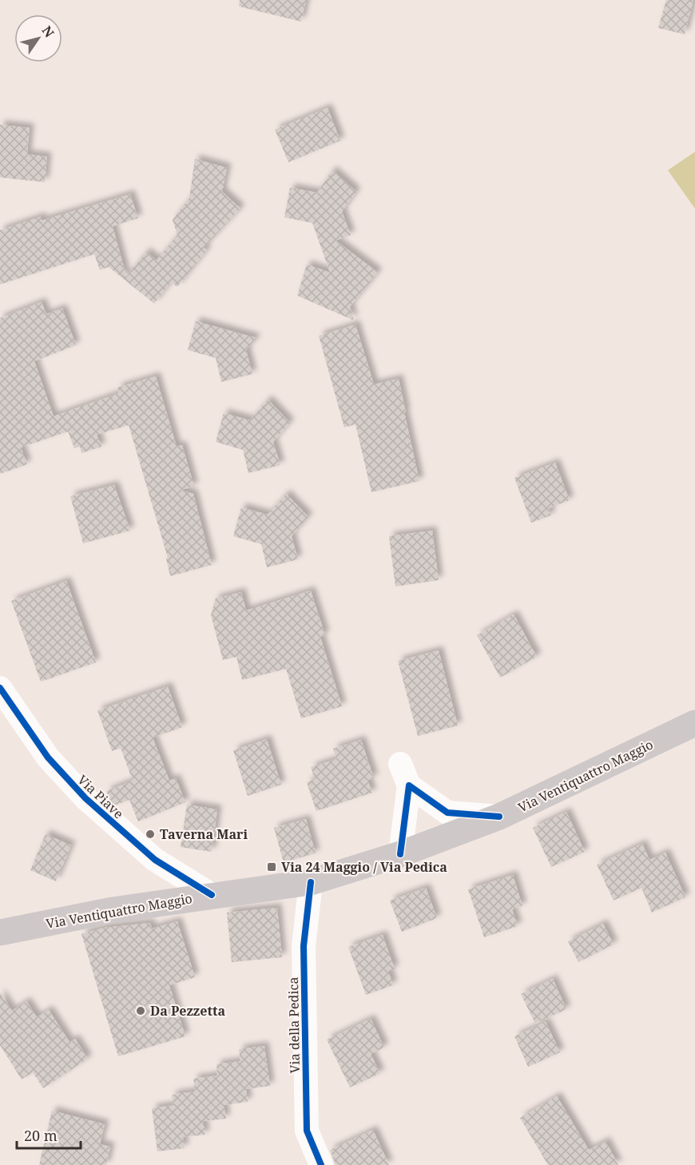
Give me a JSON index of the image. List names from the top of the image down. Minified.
{"streets":{"main road":["Via Ventiquattro Maggio"],"street":["Via Piave","Via della Pedica"]},"crossings":[["Via Ventiquattro Maggio","Via Piave"],["Via Ventiquattro Maggio","Via della Pedica"]],"places":{"other":["Taverna Mari","Da Pezzetta"],"transit":["Via 24 Maggio / Via Pedica"]},"scale_bar":"20 m","north":"top right"}
